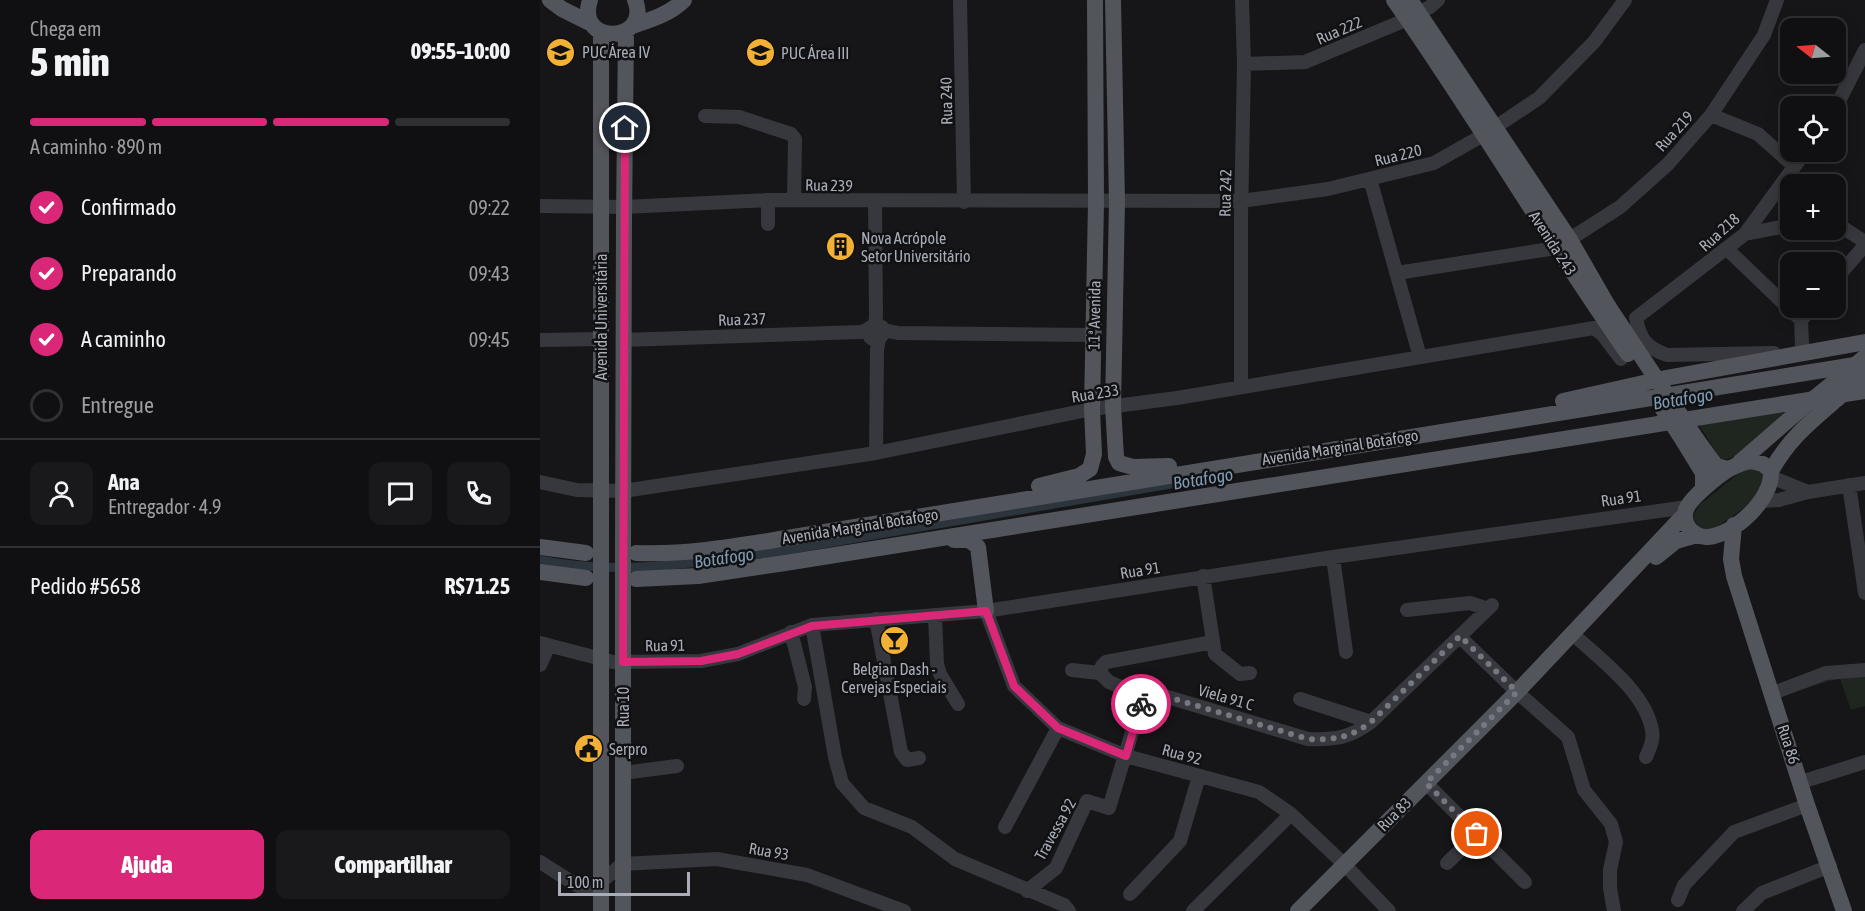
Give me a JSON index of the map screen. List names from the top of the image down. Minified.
{"streets":{"main road":["Avenida 243","11ª Avenida","Avenida Universitária","Avenida Marginal Botafogo","Rua 10","Rua 86","Rua 83"],"street":["Rua 222","Rua 240","Rua 219","Rua 220","Rua 239","Rua 242","Rua 218","Rua 237","Rua 233","Rua 91","Viela 91 C","Rua 92","Travessa 92","Rua 93"]},"crossings":[["Rua 222","Rua 242"],["Rua 222","Avenida 243"],["Rua 240","Rua 239"],["Rua 219","Avenida 243"],["Rua 220","Rua 239"],["Rua 220","Rua 242"],["Rua 220","Avenida 243"],["Rua 220","11ª Avenida"],["Rua 239","11ª Avenida"],["Rua 239","Avenida Universitária"],["Rua 242","Rua 233"],["Avenida 243","Rua 233"],["Avenida 243","Rua 83"],["11ª Avenida","Rua 237"],["11ª Avenida","Rua 233"],["11ª Avenida","Avenida Marginal Botafogo"],["Avenida Universitária","Rua 237"],["Avenida Universitária","Rua 233"],["Avenida Universitária","Rua 10"],["Rua 233","Rua 10"],["Avenida Marginal Botafogo","Rua 10"],["Rua 91","Rua 10"],["Rua 91","Rua 86"],["Rua 91","Rua 92"],["Rua 91","Rua 83"],["Viela 91 C","Travessa 92"],["Rua 10","Rua 93"],["Rua 86","Rua 83"],["Rua 92","Rua 83"],["Rua 92","Travessa 92"]],"water":["Botafogo"],"places":{"school or university":["PUC Área IV","PUC Área III"],"building":["Nova Acrópole Setor Universitário"],"bar":["Belgian Dash - Cervejas Especiais"],"public building":["Serpro"]},"scale_bar":"100 m","north":"left","page":{"heading":["5 min","Chega em","09:55–10:00"],"panel":["Ana","Entregador · 4.9","Pedido #5658","R$71.25"],"map_buttons":["+","−"],"bar":"A caminho · 890 m","list":[["Confirmado","09:22"],["Preparando","09:43"],["A caminho","09:45"],"Entregue"],"buttons":["Ajuda","Compartilhar"],"scale":"100 m"}}
